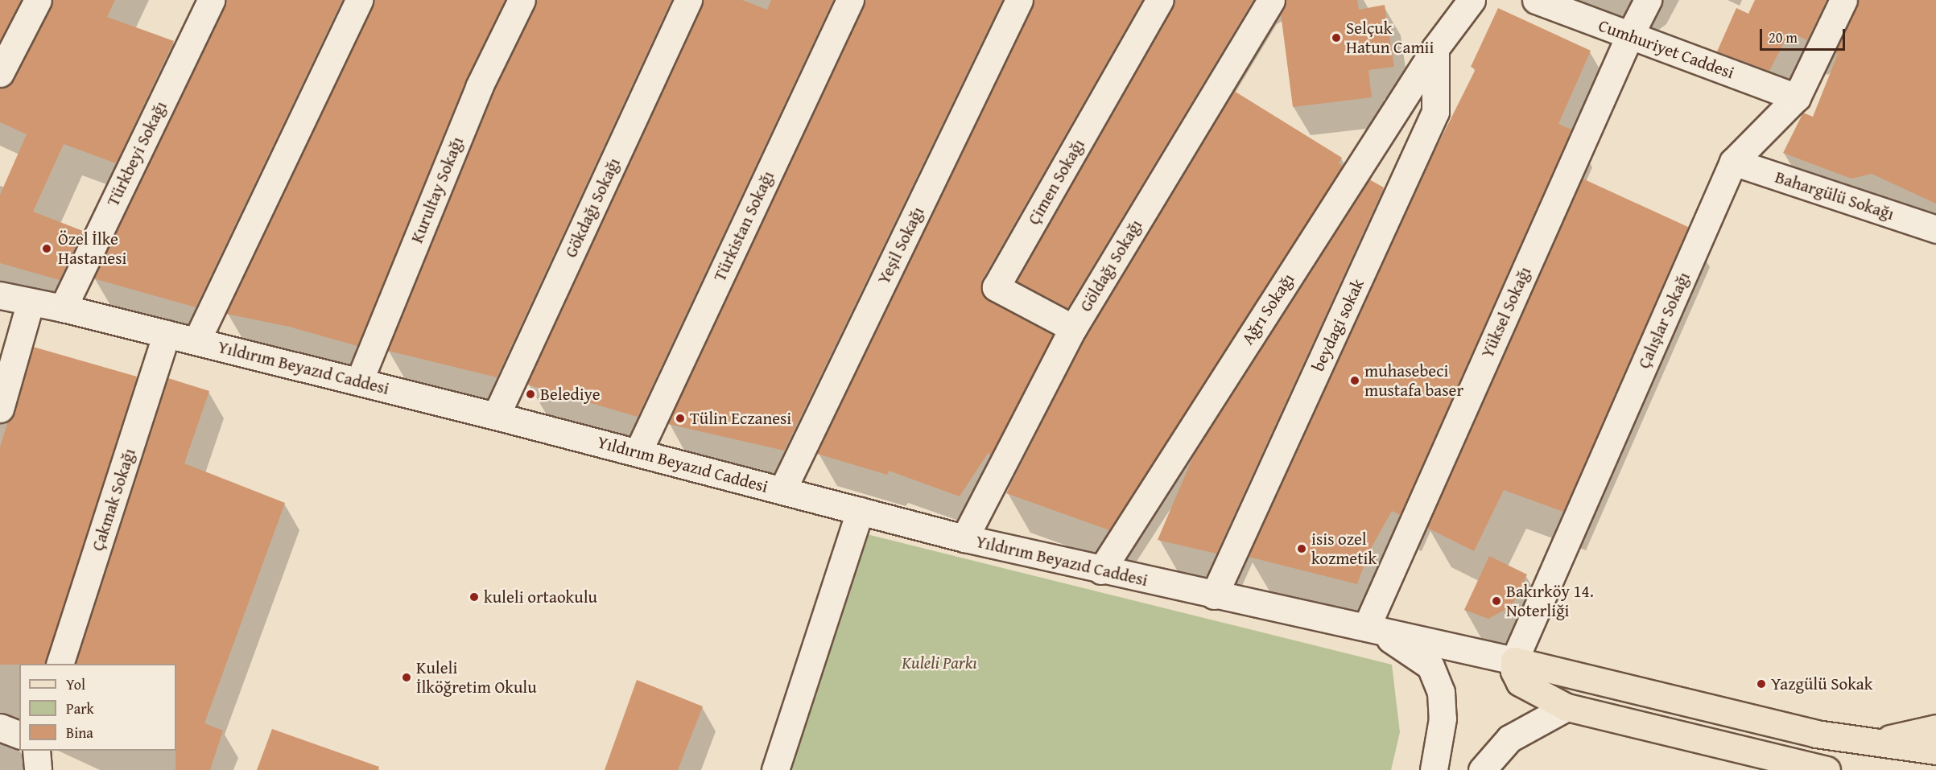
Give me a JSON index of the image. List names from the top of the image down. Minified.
{"streets":{"street":["Cumhuriyet Caddesi","Türkbeyi Sokağı","Çimen Sokağı","Kurultay Sokağı","Bahargülü Sokağı","Gökdağı Sokağı","Türkistan Sokağı","Yeşil Sokağı","Göldağı Sokağı","Ağrı Sokağı","Yüksel Sokağı","Çalışlar Sokağı","beydagi sokak","Yıldırım Beyazıd Caddesi","Çakmak Sokağı"]},"crossings":[["Cumhuriyet Caddesi","Yüksel Sokağı"],["Cumhuriyet Caddesi","Çalışlar Sokağı"],["Türkbeyi Sokağı","Yıldırım Beyazıd Caddesi"],["Çimen Sokağı","Göldağı Sokağı"],["Kurultay Sokağı","Yıldırım Beyazıd Caddesi"],["Bahargülü Sokağı","Çalışlar Sokağı"],["Gökdağı Sokağı","Yıldırım Beyazıd Caddesi"],["Türkistan Sokağı","Yıldırım Beyazıd Caddesi"],["Yeşil Sokağı","Yıldırım Beyazıd Caddesi"],["Göldağı Sokağı","Yıldırım Beyazıd Caddesi"],["Ağrı Sokağı","beydagi sokak"],["Ağrı Sokağı","Yıldırım Beyazıd Caddesi"],["Yüksel Sokağı","Yıldırım Beyazıd Caddesi"],["Çalışlar Sokağı","Yıldırım Beyazıd Caddesi"],["beydagi sokak","Yıldırım Beyazıd Caddesi"],["Yıldırım Beyazıd Caddesi","Çakmak Sokağı"]],"parks":["Kuleli Parkı"],"places":["Selçuk Hatun Camii","Özel İlke Hastanesi","muhasebeci mustafa baser","Belediye","Tülin Eczanesi","isis ozel kozmetik","kuleli ortaokulu","Bakırköy 14. Noterliği","Kuleli İlköğretim Okulu","Yazgülü Sokak"],"legend":["Yol","Park","Bina"],"scale_bar":"20 m"}
